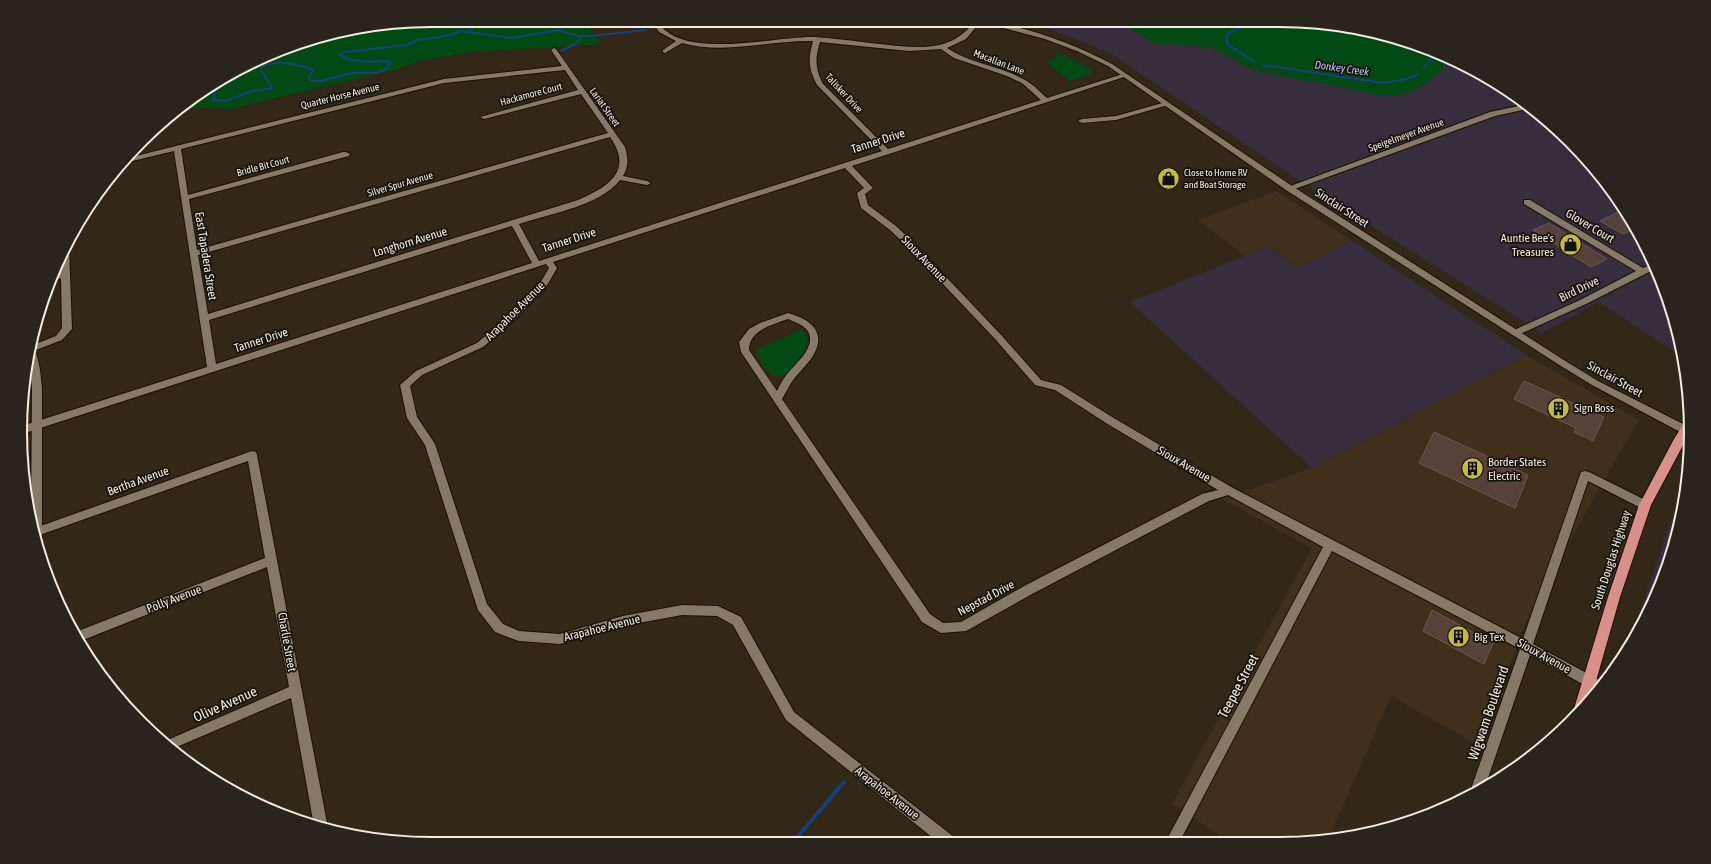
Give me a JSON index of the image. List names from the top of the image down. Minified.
{"streets":{"highway":["South Douglas Highway"],"street":["Macallan Lane","Talisker Drive","Hackamore Court","Quarter Horse Avenue","Lariat Street","Speigelmeyer Avenue","Tanner Drive","Bridle Bit Court","Silver Spur Avenue","Sinclair Street","Glover Court","Longhorn Avenue","East Tapadera Street","Sioux Avenue","Bird Drive","Arapahoe Avenue","Bertha Avenue","Nepstad Drive","Polly Avenue","Charlie Street","Teepee Street","Olive Avenue","Wigwam Boulevard"]},"crossings":[["Macallan Lane","Tanner Drive"],["Talisker Drive","Tanner Drive"],["Hackamore Court","Lariat Street"],["Quarter Horse Avenue","Lariat Street"],["Quarter Horse Avenue","East Tapadera Street"],["Lariat Street","Silver Spur Avenue"],["Lariat Street","Longhorn Avenue"],["Speigelmeyer Avenue","Sinclair Street"],["Tanner Drive","Sinclair Street"],["Tanner Drive","East Tapadera Street"],["Tanner Drive","Sioux Avenue"],["Tanner Drive","Arapahoe Avenue"],["Bridle Bit Court","East Tapadera Street"],["Silver Spur Avenue","East Tapadera Street"],["Sinclair Street","Bird Drive"],["Glover Court","Bird Drive"],["Longhorn Avenue","East Tapadera Street"],["Sioux Avenue","South Douglas Highway"],["Sioux Avenue","Nepstad Drive"],["Sioux Avenue","Teepee Street"],["Sioux Avenue","Wigwam Boulevard"],["Bertha Avenue","Charlie Street"],["South Douglas Highway","Wigwam Boulevard"],["Polly Avenue","Charlie Street"],["Charlie Street","Olive Avenue"]],"water":["Donkey Creek"],"places":{"shop":["Close to Home RV and Boat Storage","Auntie Bee's Treasures"],"building":["Sign Boss","Border States Electric","Big Tex"]}}
